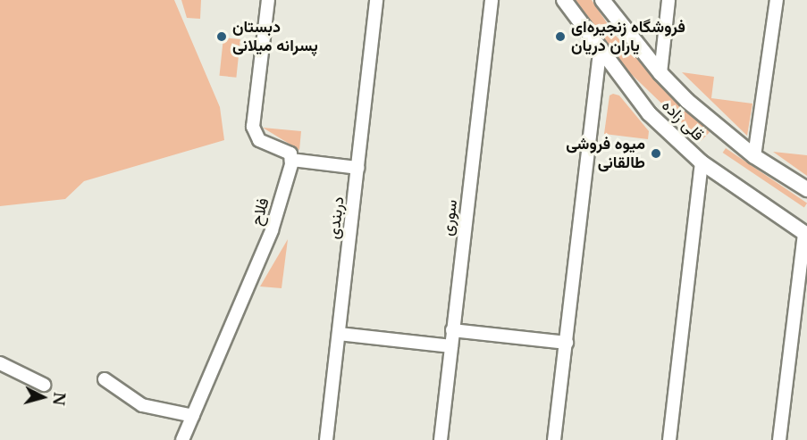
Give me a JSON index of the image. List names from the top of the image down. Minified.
{"streets":{"street":["قلی زاده","فلاح","دربندی","سوری"]},"places":["دبستان پسرانه میلانی","فروشگاه زنجیره‌ای یاران دریان","میوه فروشی طالقانی"],"north":"right"}
